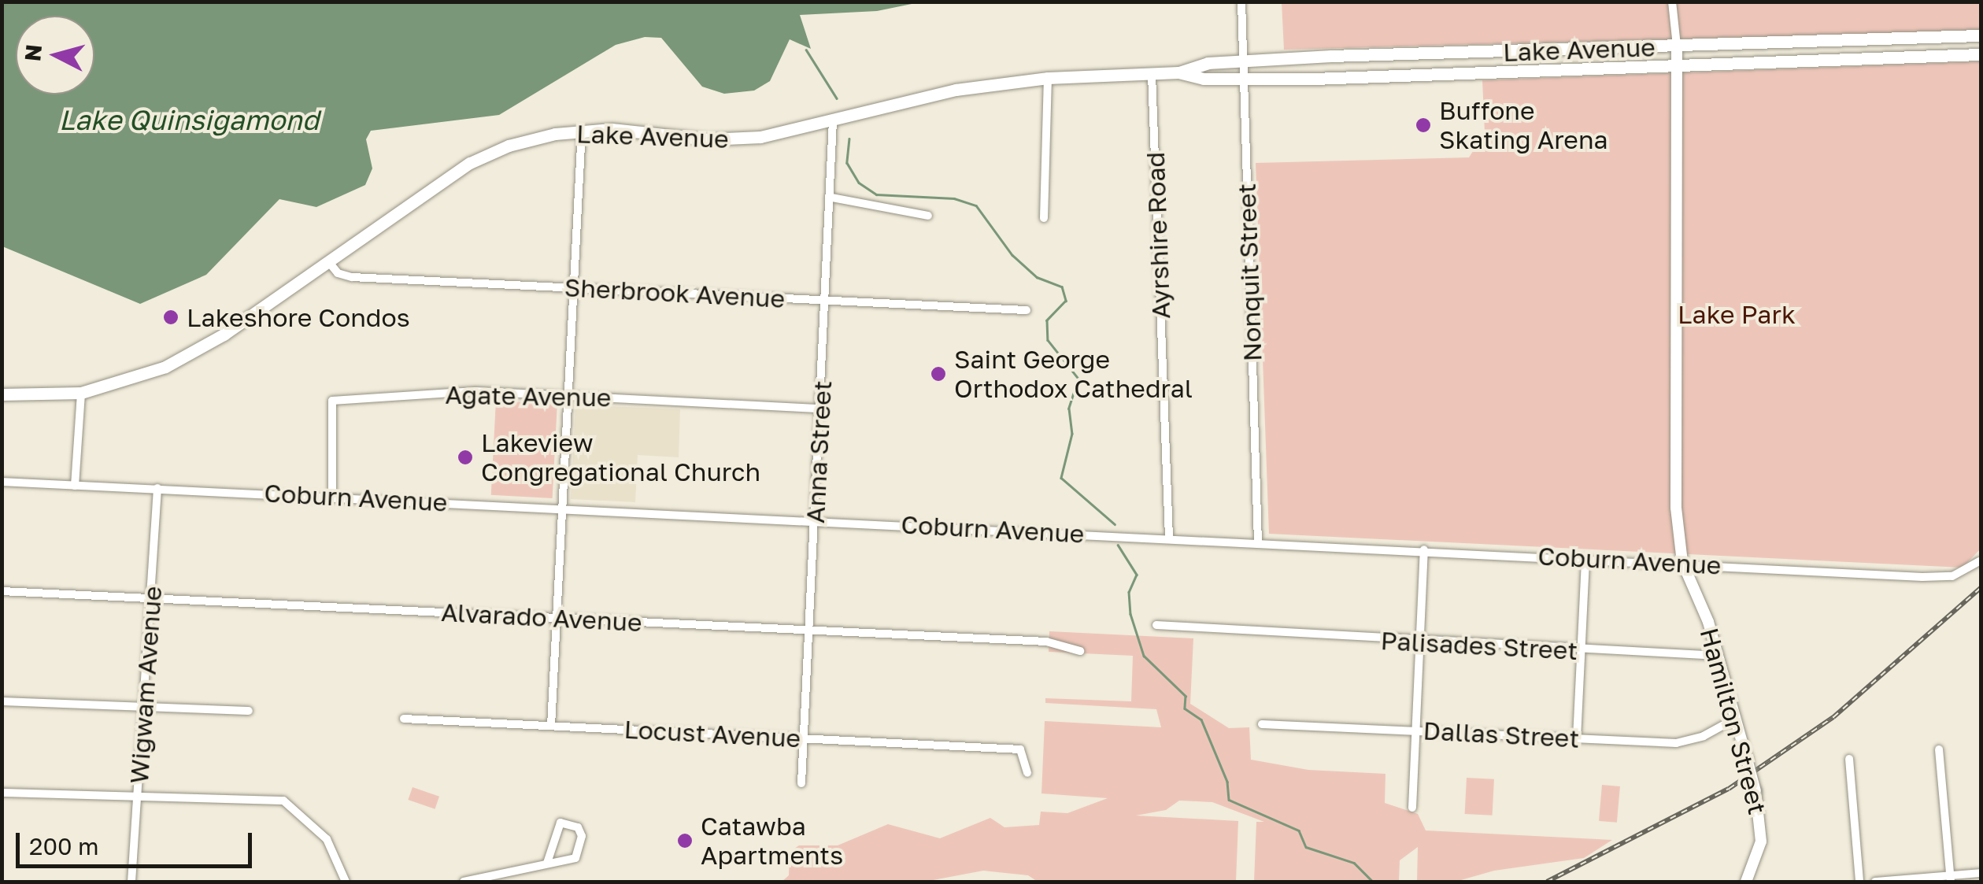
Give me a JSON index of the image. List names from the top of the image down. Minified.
{"streets":{"main road":["Lake Avenue","Hamilton Street"],"street":["Ayrshire Road","Nonquit Street","Sherbrook Avenue","Agate Avenue","Anna Street","Coburn Avenue","Alvarado Avenue","Palisades Street","Wigwam Avenue","Locust Avenue","Dallas Street"]},"crossings":[["Lake Avenue","Ayrshire Road"],["Lake Avenue","Nonquit Street"],["Lake Avenue","Sherbrook Avenue"],["Lake Avenue","Anna Street"],["Lake Avenue","Hamilton Street"],["Ayrshire Road","Coburn Avenue"],["Nonquit Street","Coburn Avenue"],["Sherbrook Avenue","Anna Street"],["Agate Avenue","Anna Street"],["Agate Avenue","Coburn Avenue"],["Anna Street","Coburn Avenue"],["Anna Street","Alvarado Avenue"],["Anna Street","Locust Avenue"],["Coburn Avenue","Wigwam Avenue"],["Coburn Avenue","Hamilton Street"],["Alvarado Avenue","Wigwam Avenue"],["Palisades Street","Hamilton Street"],["Hamilton Street","Dallas Street"]],"water":["Lake Quinsigamond"],"parks":["Lake Park"],"places":["Buffone Skating Arena","Lakeshore Condos","Saint George Orthodox Cathedral","Lakeview Congregational Church","Catawba Apartments"],"scale_bar":"200 m","north":"left"}
